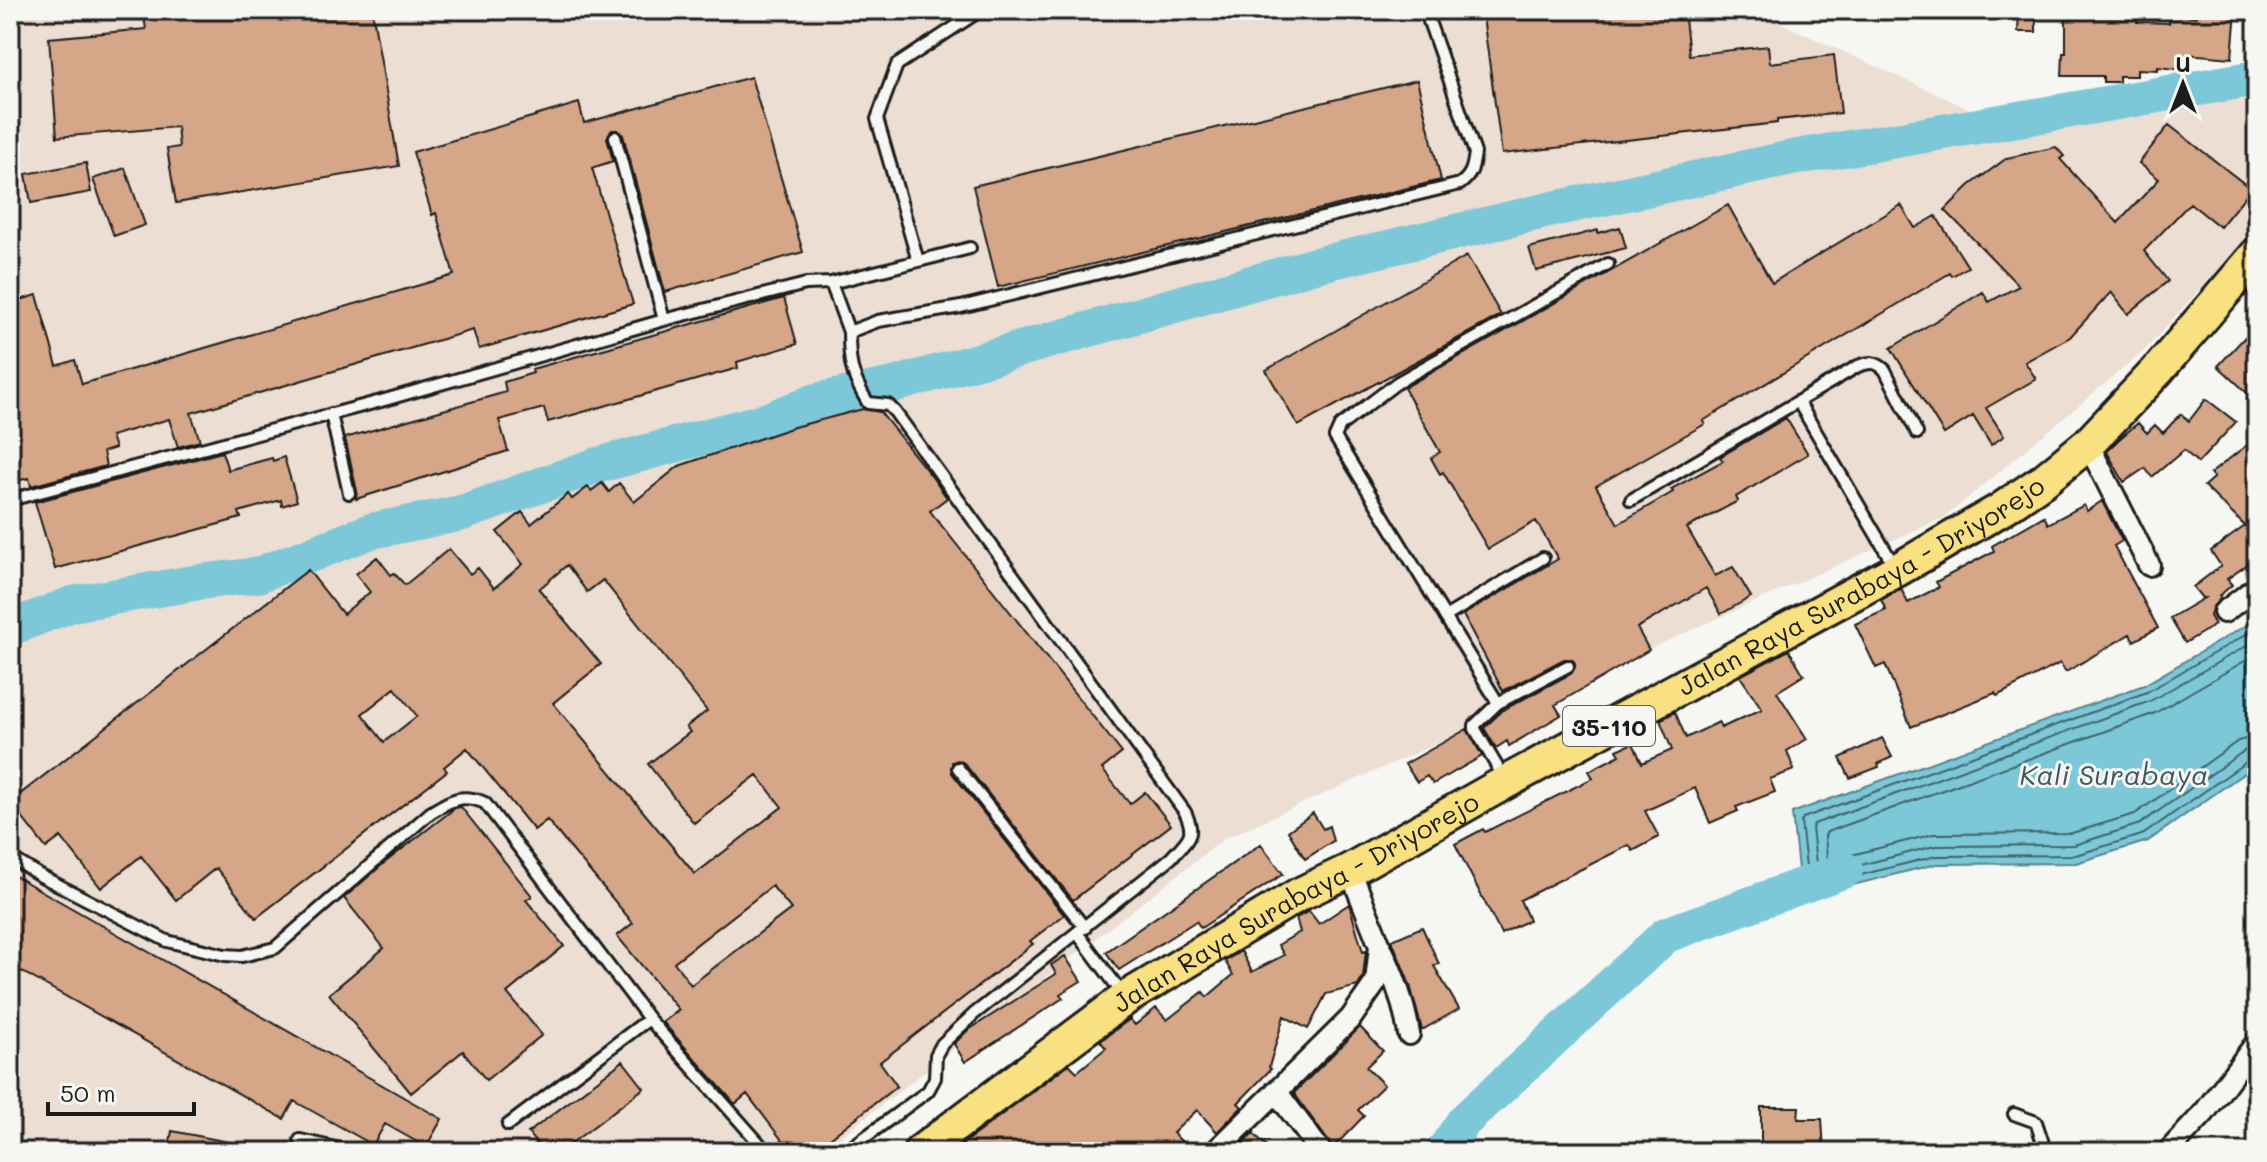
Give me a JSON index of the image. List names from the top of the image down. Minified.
{"streets":{"main road":["Jalan Raya Surabaya - Driyorejo","35-110"]},"water":["Kali Surabaya"],"scale_bar":"50 m","north":"top"}
